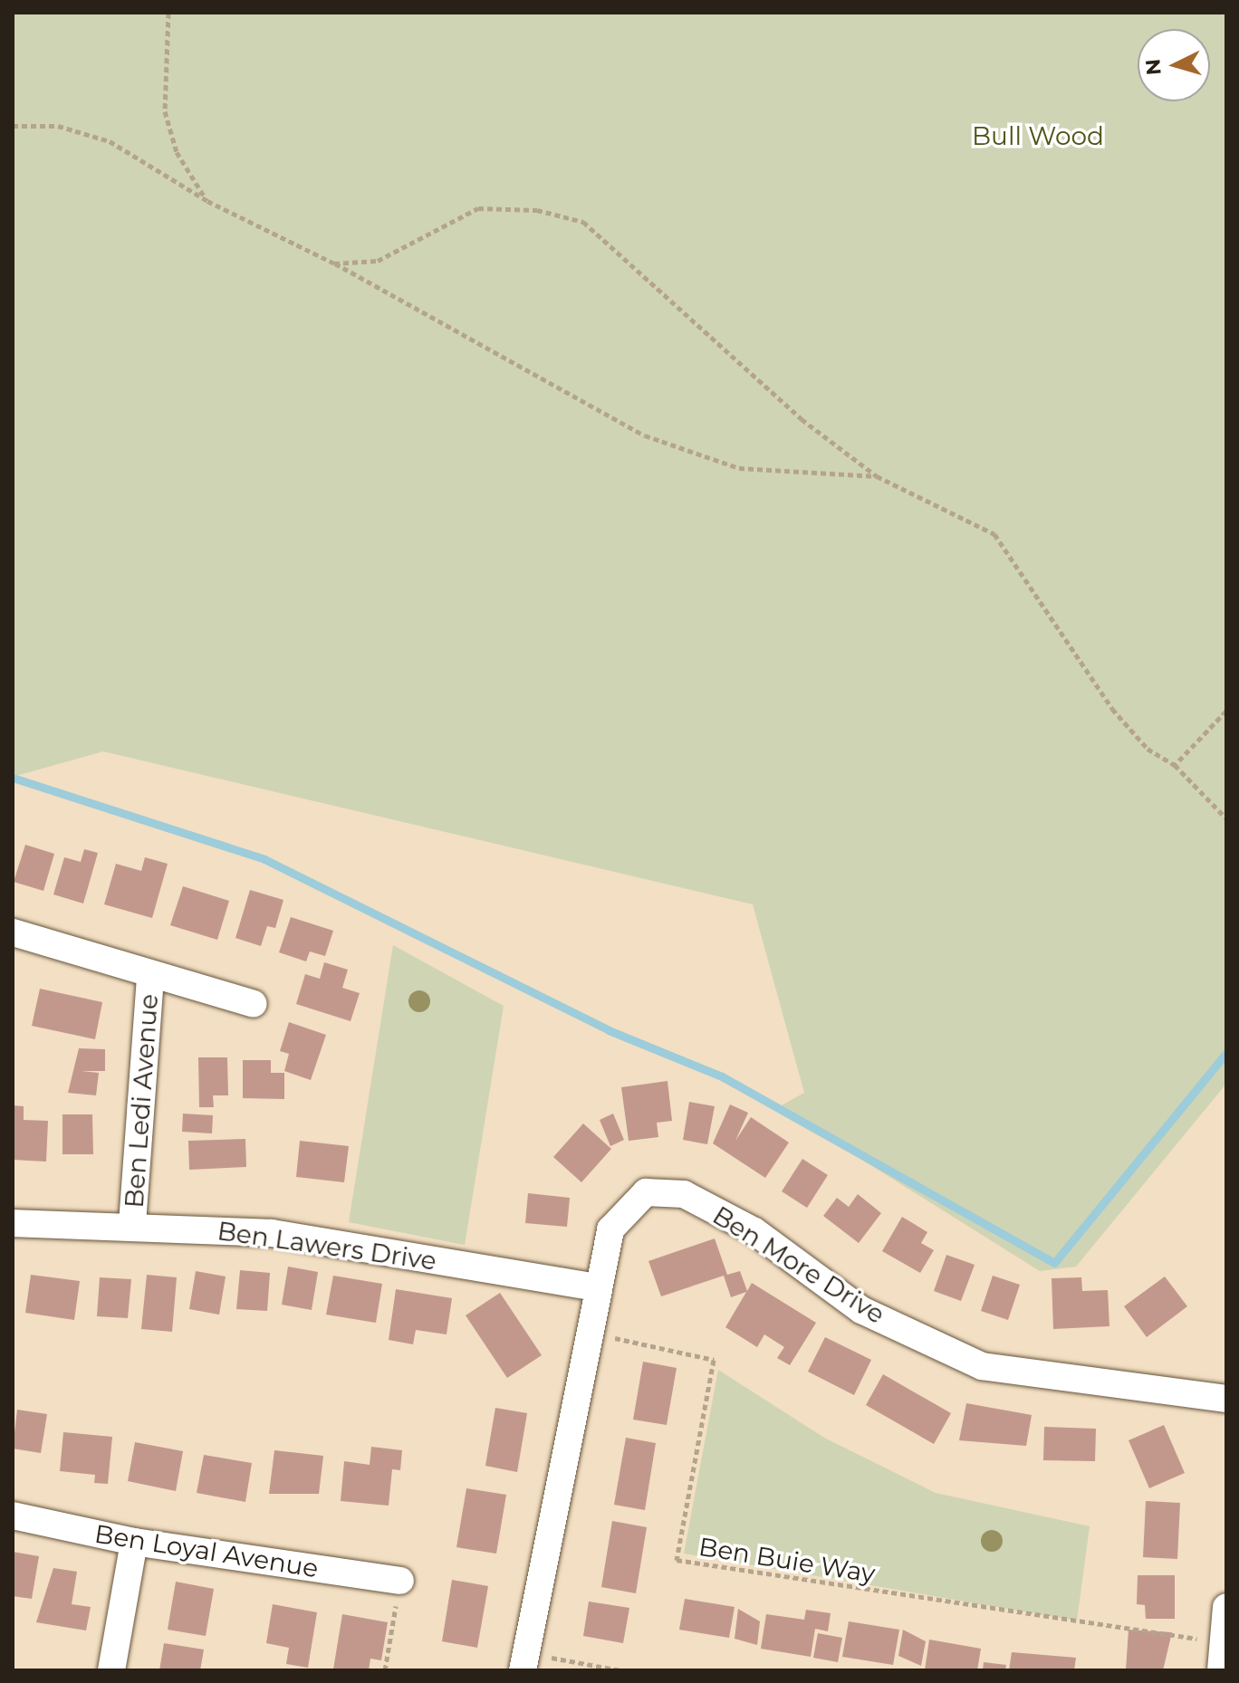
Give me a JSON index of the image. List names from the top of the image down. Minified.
{"streets":{"street":["Ben Ledi Avenue","Ben Lawers Drive","Ben More Drive","Ben Loyal Avenue"],"path":["Ben Buie Way"]},"crossings":[["Ben Ledi Avenue","Ben Lawers Drive"],["Ben Lawers Drive","Ben More Drive"],["Ben More Drive","Ben Buie Way"]],"parks":["Bull Wood"],"north":"left"}
